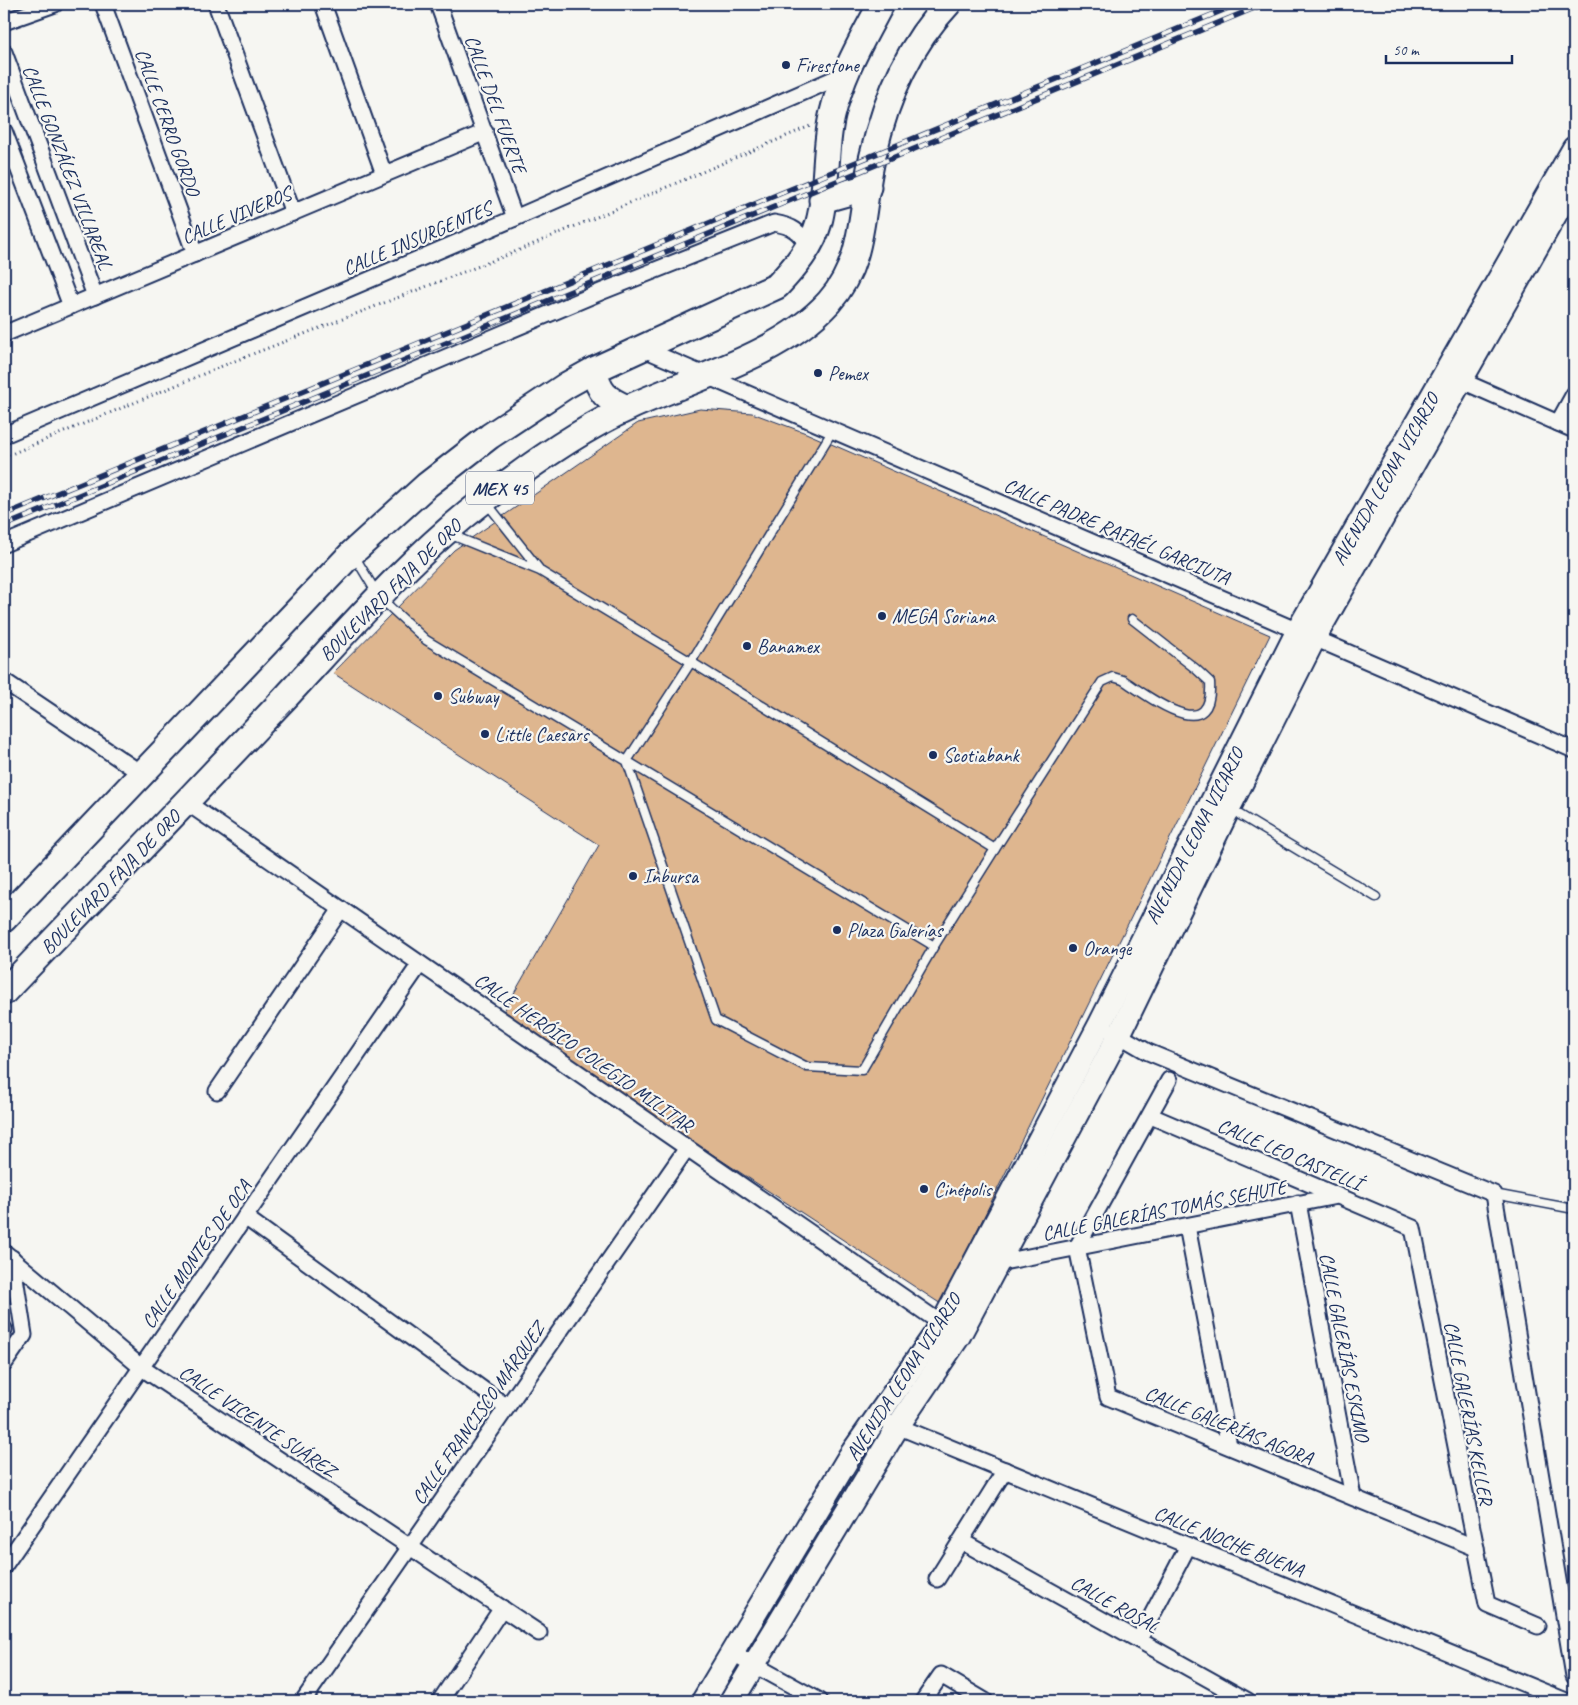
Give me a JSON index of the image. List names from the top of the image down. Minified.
{"streets":{"main road":["MEX 45","BOULEVARD FAJA DE ORO"],"street":["CALLE DEL FUERTE","CALLE CERRO GORDO","CALLE GONZÁLEZ VILLAREAL","CALLE VIVEROS","CALLE INSURGENTES","AVENIDA LEONA VICARIO","CALLE PADRE RAFAÉL GARCIUTA","CALLE HERÓICO COLEGIO MILITAR","CALLE LEO CASTELLÍ","CALLE GALERÍAS TOMÁS SEHUTE","CALLE MONTES DE OCA","CALLE GALERÍAS ESKIMO","CALLE FRANCISCO MÁRQUEZ","CALLE GALERÍAS KELLER","CALLE VICENTE SUÁREZ","CALLE GALERÍAS AGORA","CALLE NOCHE BUENA","CALLE ROSAL"]},"crossings":[["CALLE DEL FUERTE","CALLE VIVEROS"],["CALLE DEL FUERTE","CALLE INSURGENTES"],["CALLE CERRO GORDO","CALLE VIVEROS"],["CALLE GONZÁLEZ VILLAREAL","CALLE VIVEROS"],["CALLE INSURGENTES","MEX 45"],["AVENIDA LEONA VICARIO","CALLE PADRE RAFAÉL GARCIUTA"],["AVENIDA LEONA VICARIO","CALLE HERÓICO COLEGIO MILITAR"],["AVENIDA LEONA VICARIO","CALLE GALERÍAS TOMÁS SEHUTE"],["AVENIDA LEONA VICARIO","CALLE NOCHE BUENA"],["MEX 45","CALLE PADRE RAFAÉL GARCIUTA"],["CALLE PADRE RAFAÉL GARCIUTA","BOULEVARD FAJA DE ORO"],["BOULEVARD FAJA DE ORO","CALLE HERÓICO COLEGIO MILITAR"],["CALLE HERÓICO COLEGIO MILITAR","CALLE MONTES DE OCA"],["CALLE HERÓICO COLEGIO MILITAR","CALLE FRANCISCO MÁRQUEZ"],["CALLE LEO CASTELLÍ","CALLE GALERÍAS TOMÁS SEHUTE"],["CALLE LEO CASTELLÍ","CALLE GALERÍAS KELLER"],["CALLE GALERÍAS TOMÁS SEHUTE","CALLE GALERÍAS ESKIMO"],["CALLE GALERÍAS TOMÁS SEHUTE","CALLE GALERÍAS AGORA"],["CALLE MONTES DE OCA","CALLE VICENTE SUÁREZ"],["CALLE GALERÍAS ESKIMO","CALLE GALERÍAS AGORA"],["CALLE FRANCISCO MÁRQUEZ","CALLE VICENTE SUÁREZ"],["CALLE GALERÍAS KELLER","CALLE GALERÍAS AGORA"]],"places":["Firestone","Pemex","MEGA Soriana","Banamex","Subway","Little Caesars","Scotiabank","Inbursa","Plaza Galerías","Orange","Cinépolis"],"scale_bar":"50 m"}
